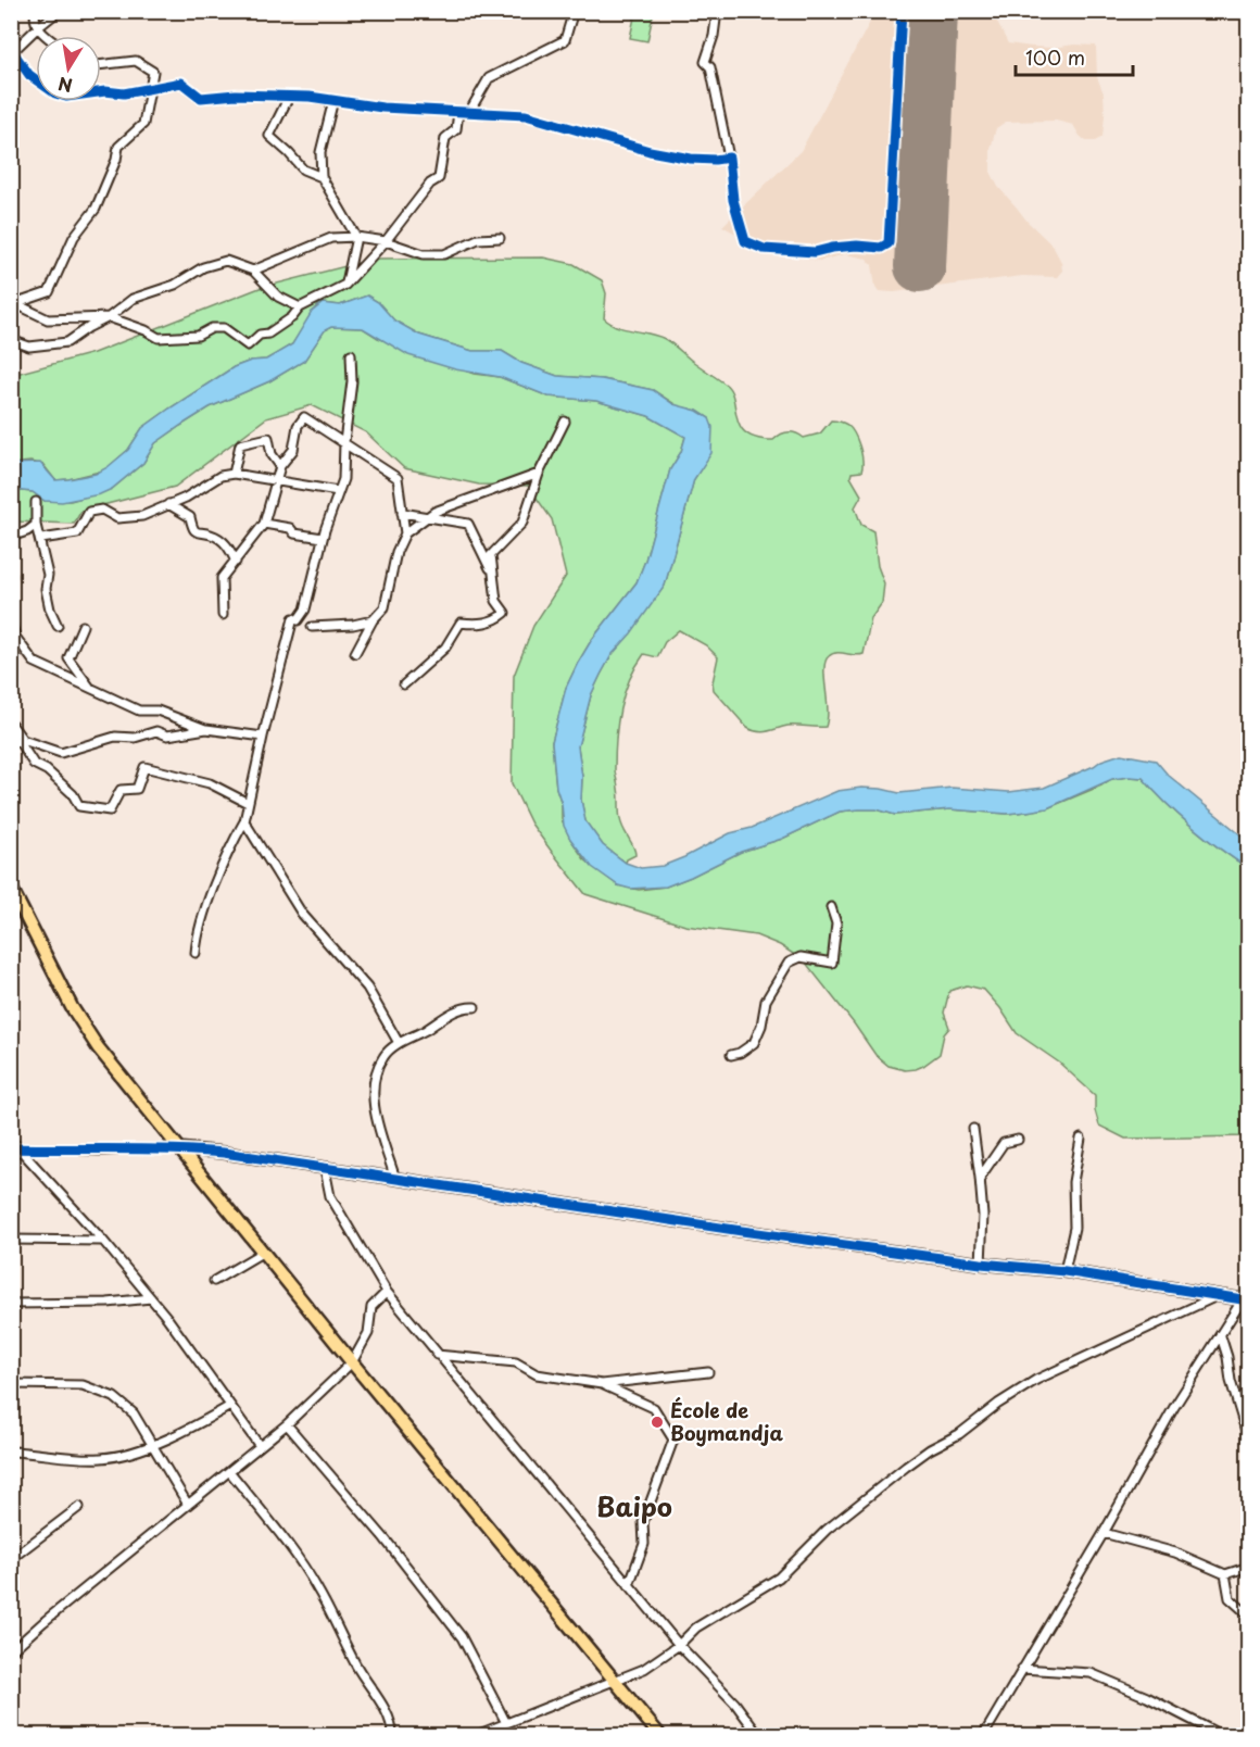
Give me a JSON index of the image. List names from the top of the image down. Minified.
{"districts":["Baipo"],"places":["École de Boymandja"],"scale_bar":"100 m","north":"bottom"}
